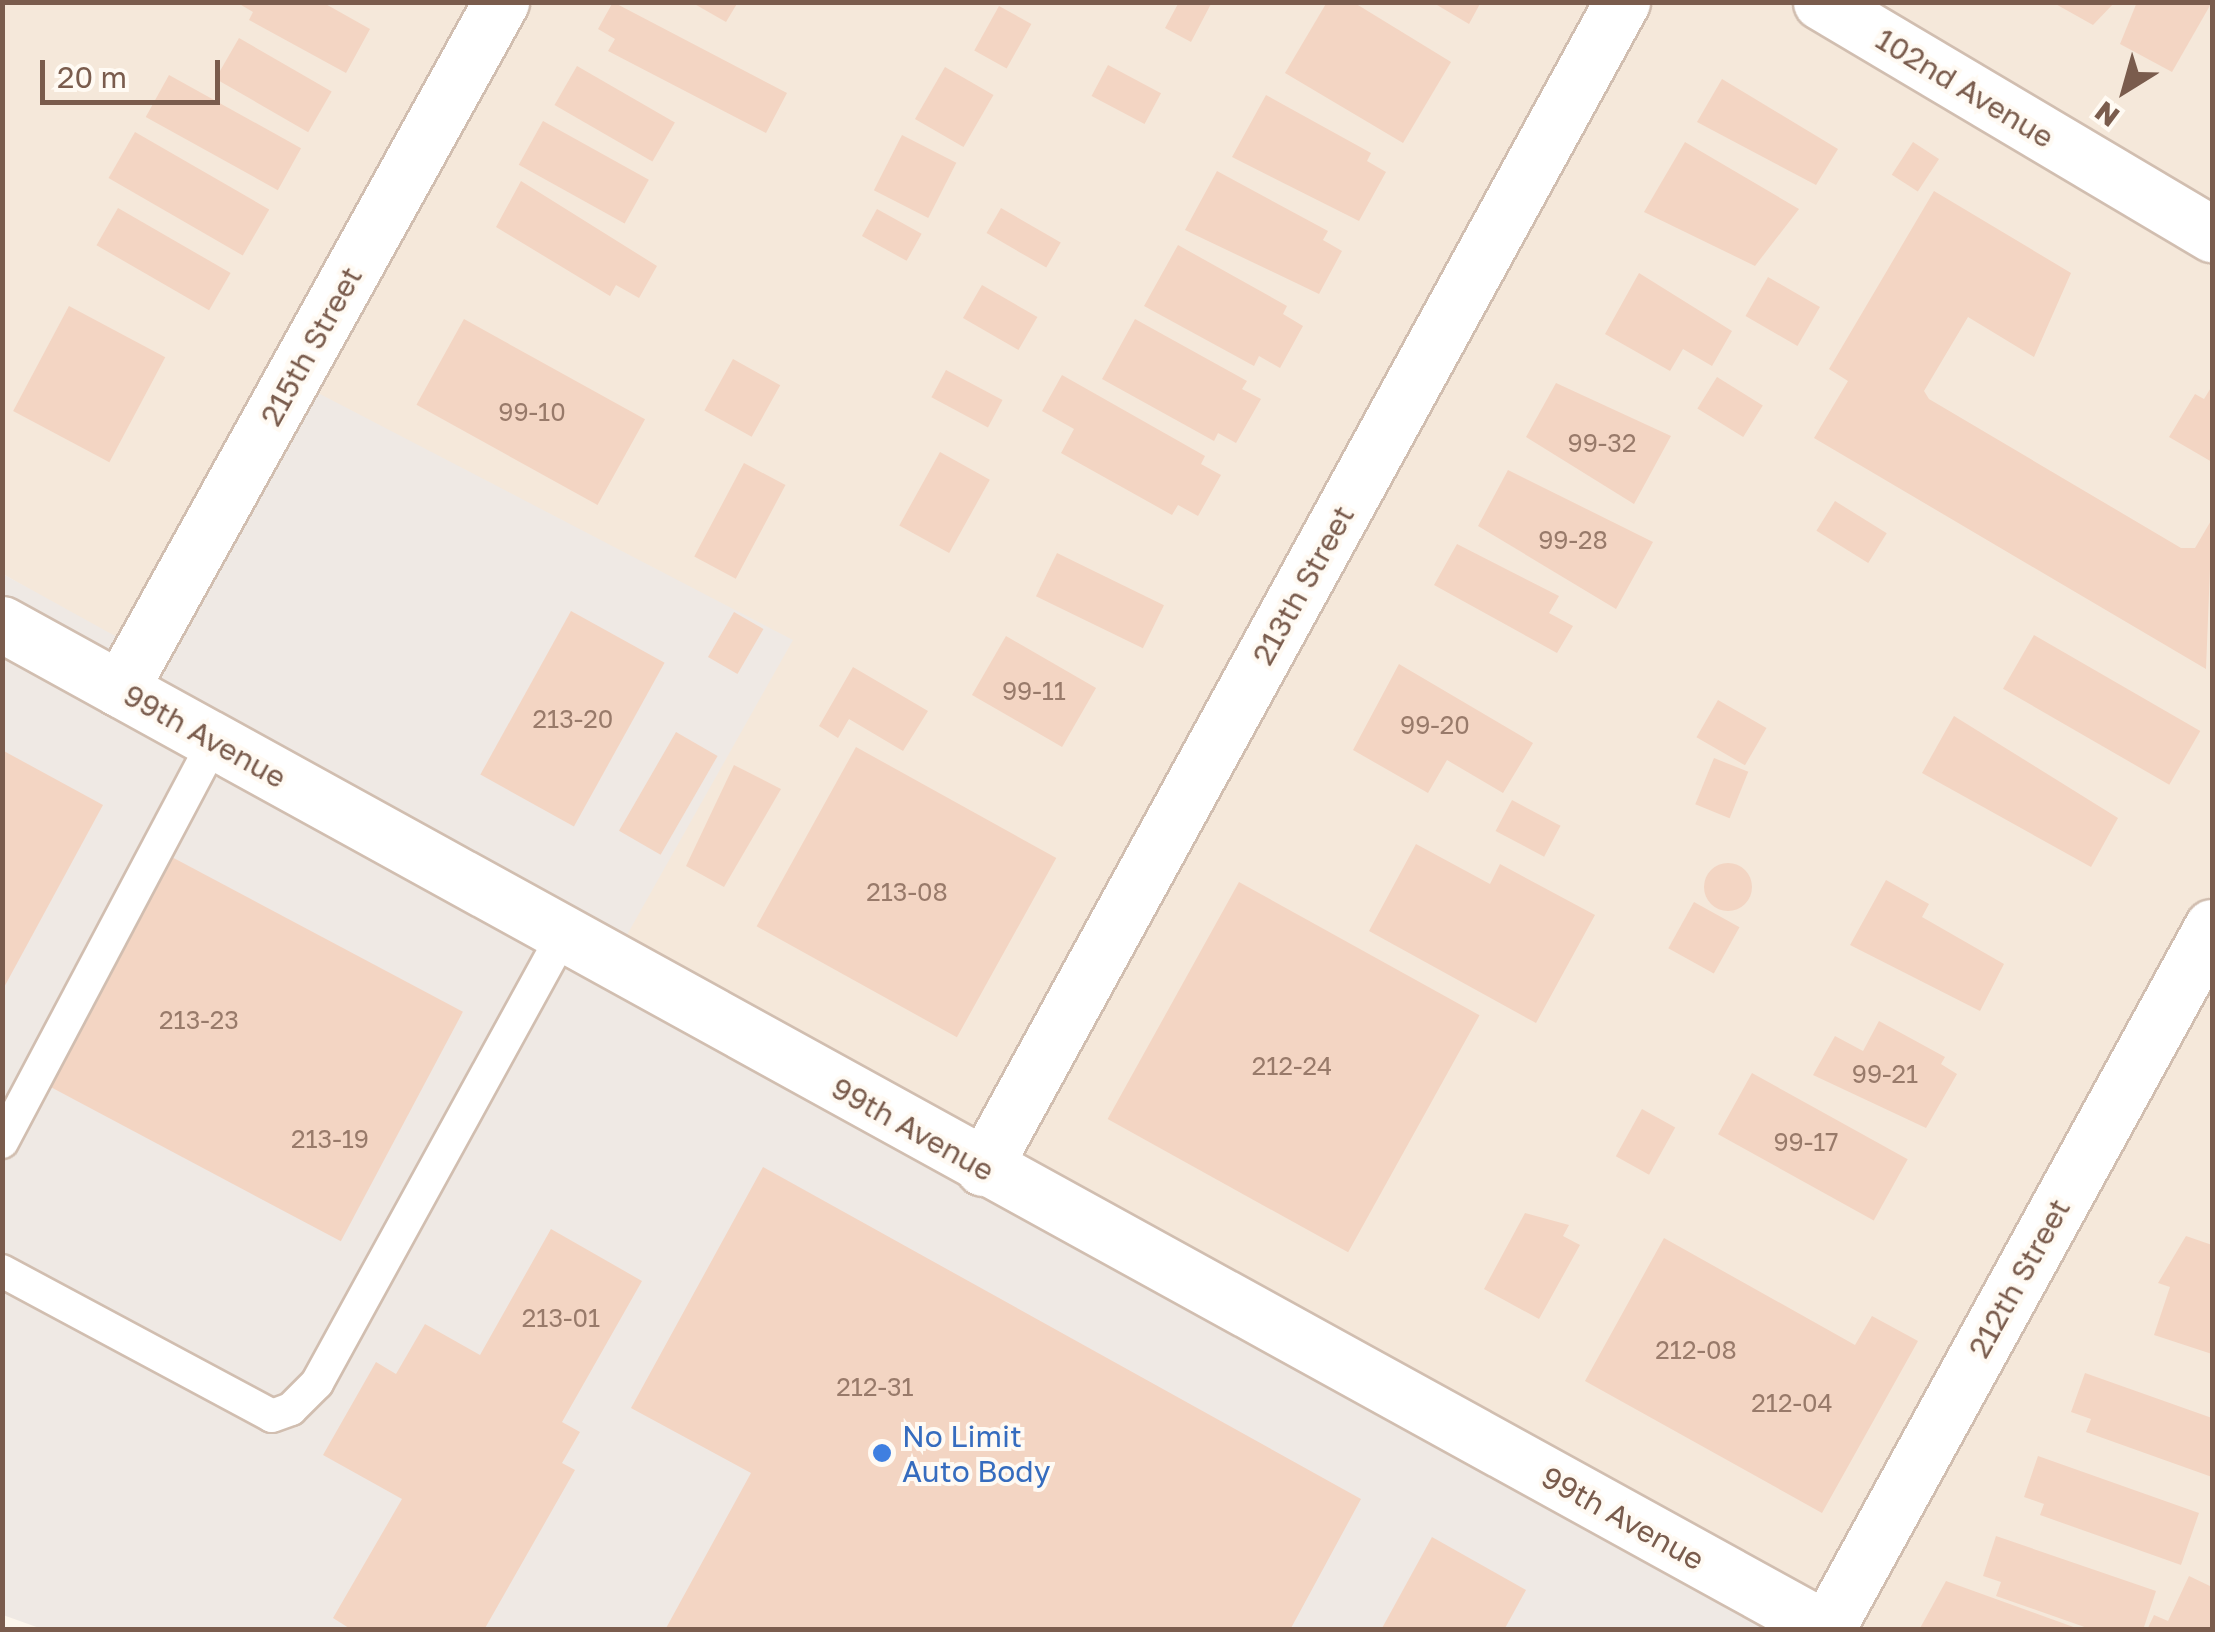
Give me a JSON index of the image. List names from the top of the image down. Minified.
{"streets":{"street":["102nd Avenue","215th Street","213th Street","99th Avenue","212th Street"]},"crossings":[["215th Street","99th Avenue"],["213th Street","99th Avenue"],["99th Avenue","212th Street"]],"places":["No Limit Auto Body"],"house_numbers":["99-10","99-32","99-28","99-11","213-20","99-20","213-08","213-23","212-24","99-21","213-19","99-17","213-01","212-08","212-31","212-04"],"scale_bar":"20 m","north":"bottom left"}
